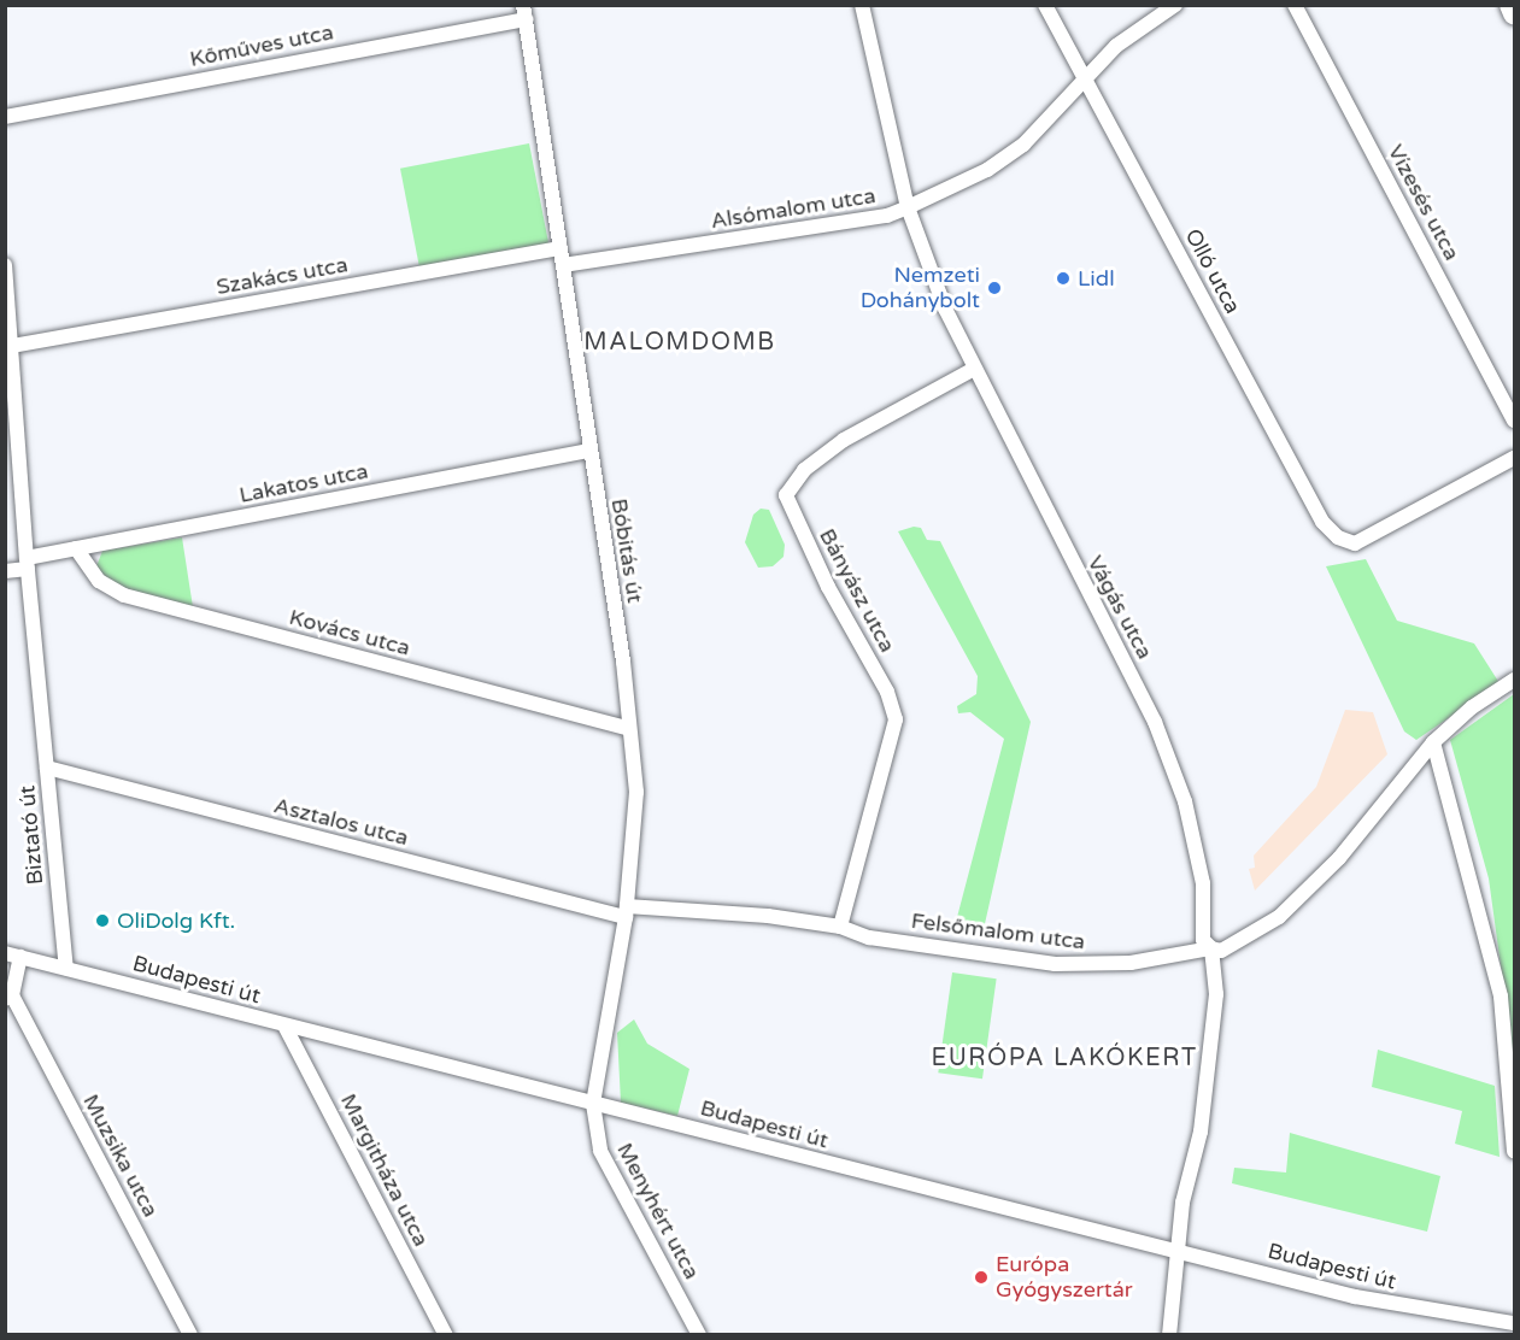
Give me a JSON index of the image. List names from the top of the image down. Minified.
{"streets":{"street":["Kőműves utca","Vízesés utca","Alsómalom utca","Olló utca","Szakács utca","Lakatos utca","Bóbitás út","Bányász utca","Vágás utca","Kovács utca","Asztalos utca","Biztató út","Felsőmalom utca","Budapesti út","Muzsika utca","Margitháza utca","Menyhért utca"]},"crossings":[["Kőműves utca","Bóbitás út"],["Alsómalom utca","Olló utca"],["Alsómalom utca","Bóbitás út"],["Alsómalom utca","Vágás utca"],["Szakács utca","Bóbitás út"],["Szakács utca","Biztató út"],["Lakatos utca","Bóbitás út"],["Lakatos utca","Kovács utca"],["Lakatos utca","Biztató út"],["Bóbitás út","Kovács utca"],["Bóbitás út","Asztalos utca"],["Bóbitás út","Felsőmalom utca"],["Bóbitás út","Budapesti út"],["Bóbitás út","Menyhért utca"],["Bányász utca","Vágás utca"],["Bányász utca","Felsőmalom utca"],["Vágás utca","Felsőmalom utca"],["Vágás utca","Budapesti út"],["Asztalos utca","Biztató út"],["Asztalos utca","Felsőmalom utca"],["Biztató út","Budapesti út"],["Budapesti út","Margitháza utca"],["Budapesti út","Menyhért utca"]],"districts":["MALOMDOMB","EURÓPA LAKÓKERT"],"places":["Lidl","Nemzeti Dohánybolt","OliDolg Kft.","Európa Gyógyszertár"]}
